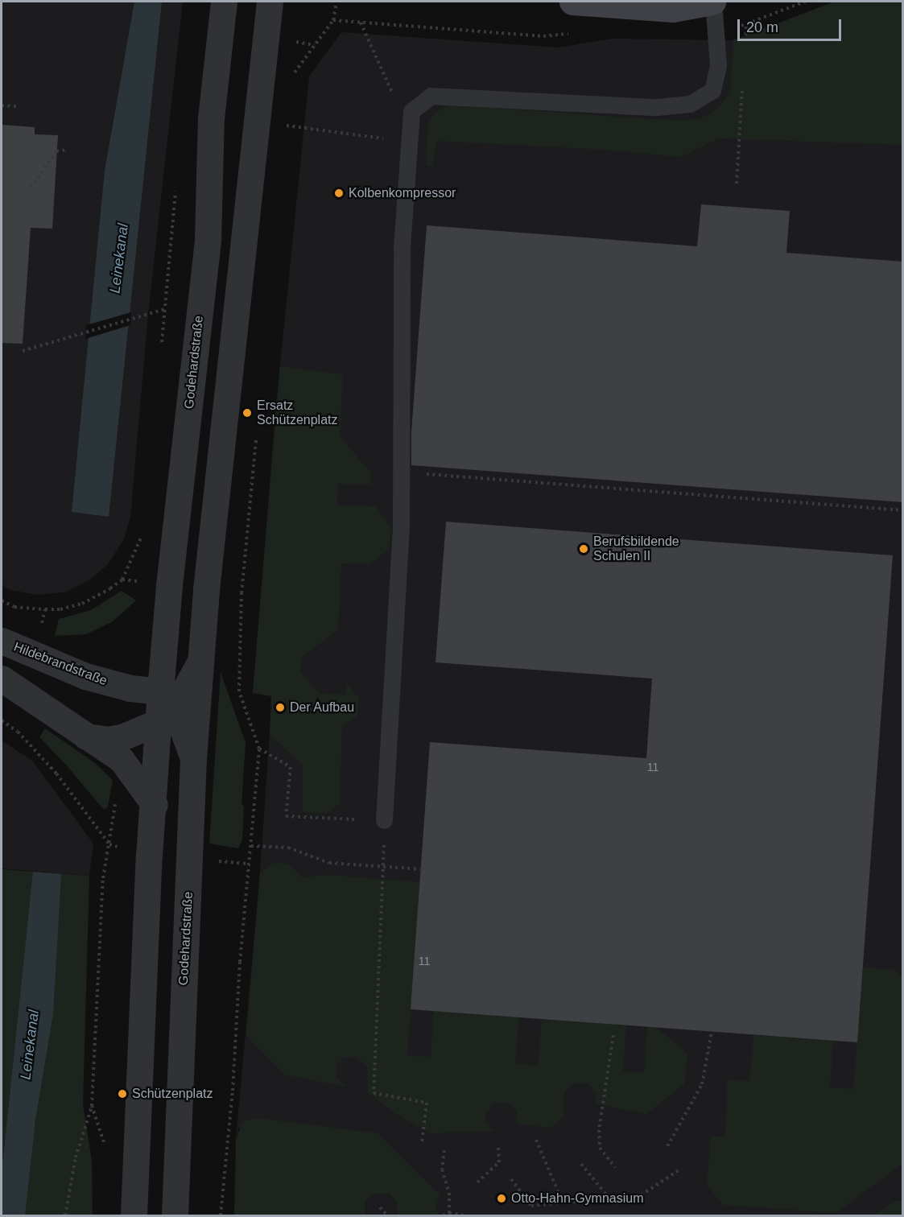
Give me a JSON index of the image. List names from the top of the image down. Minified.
{"streets":{"street":["Godehardstraße","Hildebrandstraße"]},"crossings":[["Godehardstraße","Hildebrandstraße"]],"water":["Leinekanal"],"places":["Kolbenkompressor","Ersatz Schützenplatz","Berufsbildende Schulen II","Der Aufbau","Schützenplatz","Otto-Hahn-Gymnasium"],"house_numbers":["11","11"],"scale_bar":"20 m"}
